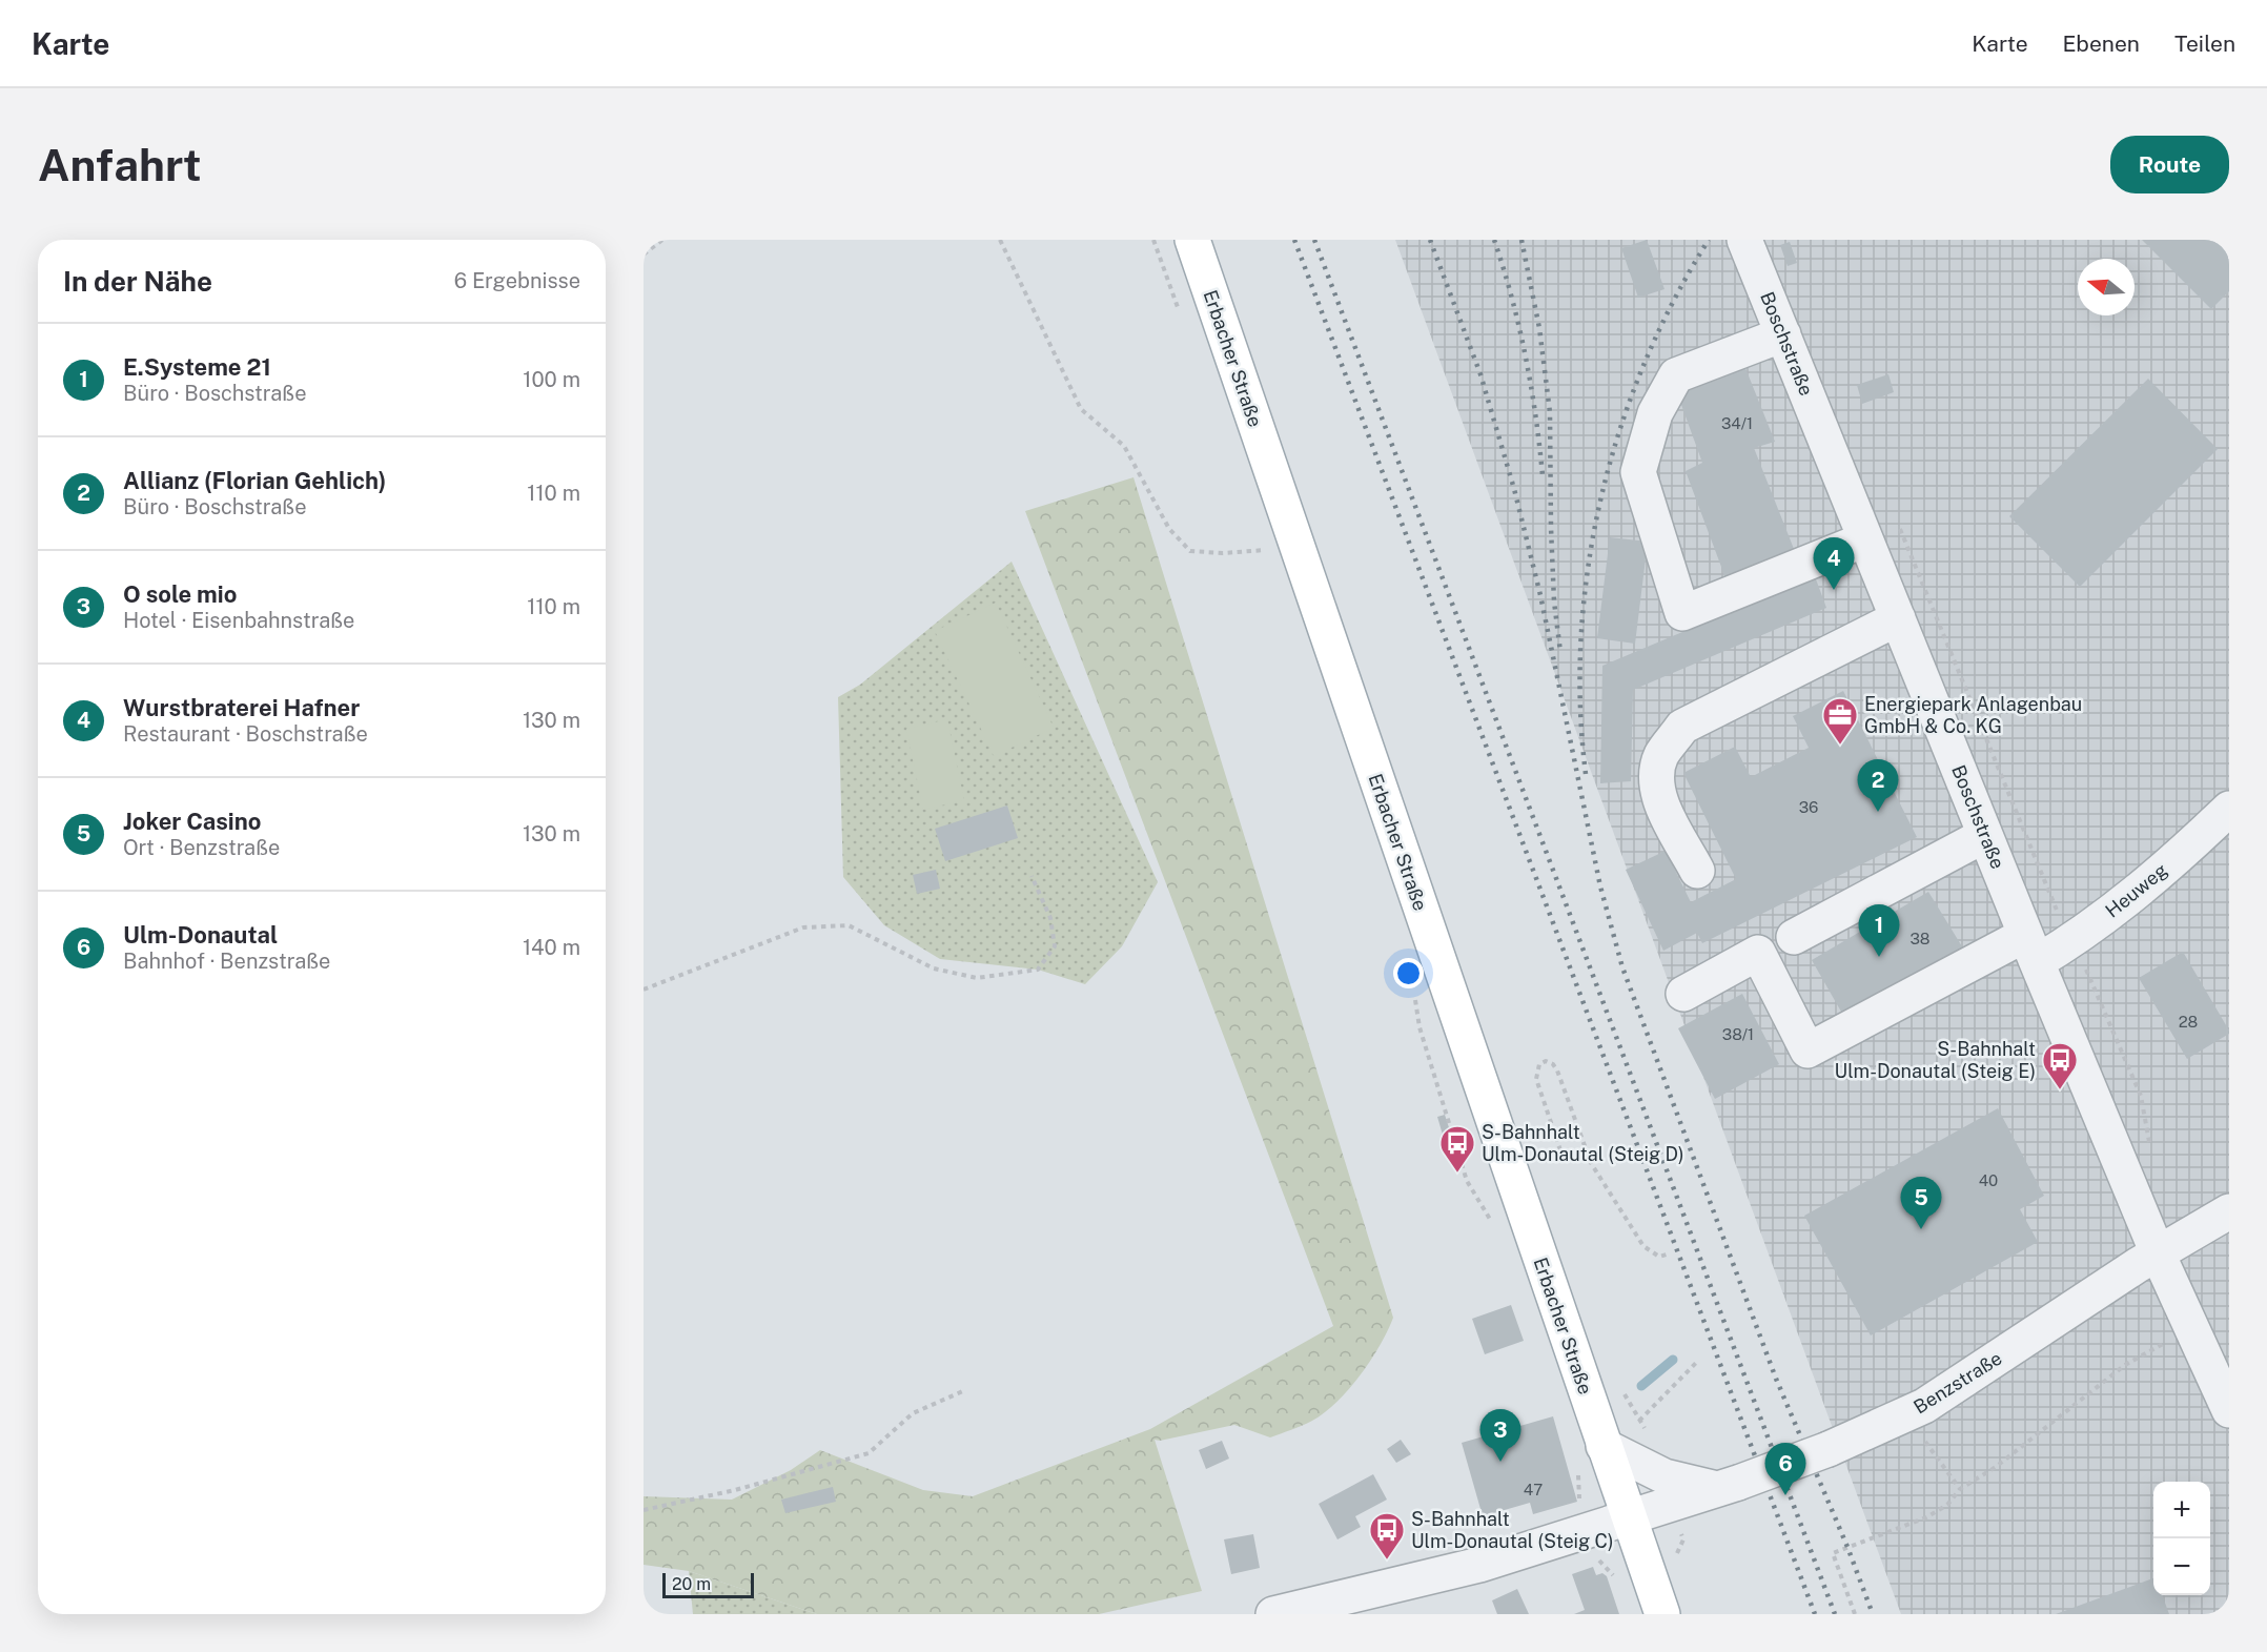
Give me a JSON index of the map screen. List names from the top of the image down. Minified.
{"streets":{"main road":["Erbacher Straße"],"street":["Boschstraße","Heuweg","Benzstraße"]},"crossings":[["Boschstraße","Heuweg"],["Boschstraße","Benzstraße"],["Erbacher Straße","Benzstraße"]],"places":{"office":["Energiepark Anlagenbau GmbH & Co. KG"],"bus stop":["S-Bahnhalt Ulm-Donautal (Steig E)","S-Bahnhalt Ulm-Donautal (Steig D)","S-Bahnhalt Ulm-Donautal (Steig C)"]},"house_numbers":["34/1","36","38","28","38/1","40","47"],"scale_bar":"20 m","north":"left","page":{"header":"Karte","nav":["Karte","Ebenen","Teilen"],"buttons":"Route","title":"Anfahrt","heading":["In der Nähe","6 Ergebnisse"],"list":[{"mark":"1","name":"E.Systeme 21","note":"Büro · Boschstraße","value":"100 m"},{"mark":"2","name":"Allianz (Florian Gehlich)","note":"Büro · Boschstraße","value":"110 m"},{"mark":"3","name":"O sole mio","note":"Hotel · Eisenbahnstraße","value":"110 m"},{"mark":"4","name":"Wurstbraterei Hafner","note":"Restaurant · Boschstraße","value":"130 m"},{"mark":"5","name":"Joker Casino","note":"Ort · Benzstraße","value":"130 m"},{"mark":"6","name":"Ulm-Donautal","note":"Bahnhof · Benzstraße","value":"140 m"}],"pins":["4","2","1","5","3","6"],"map_buttons":["+","−"],"scale":"20 m"}}
